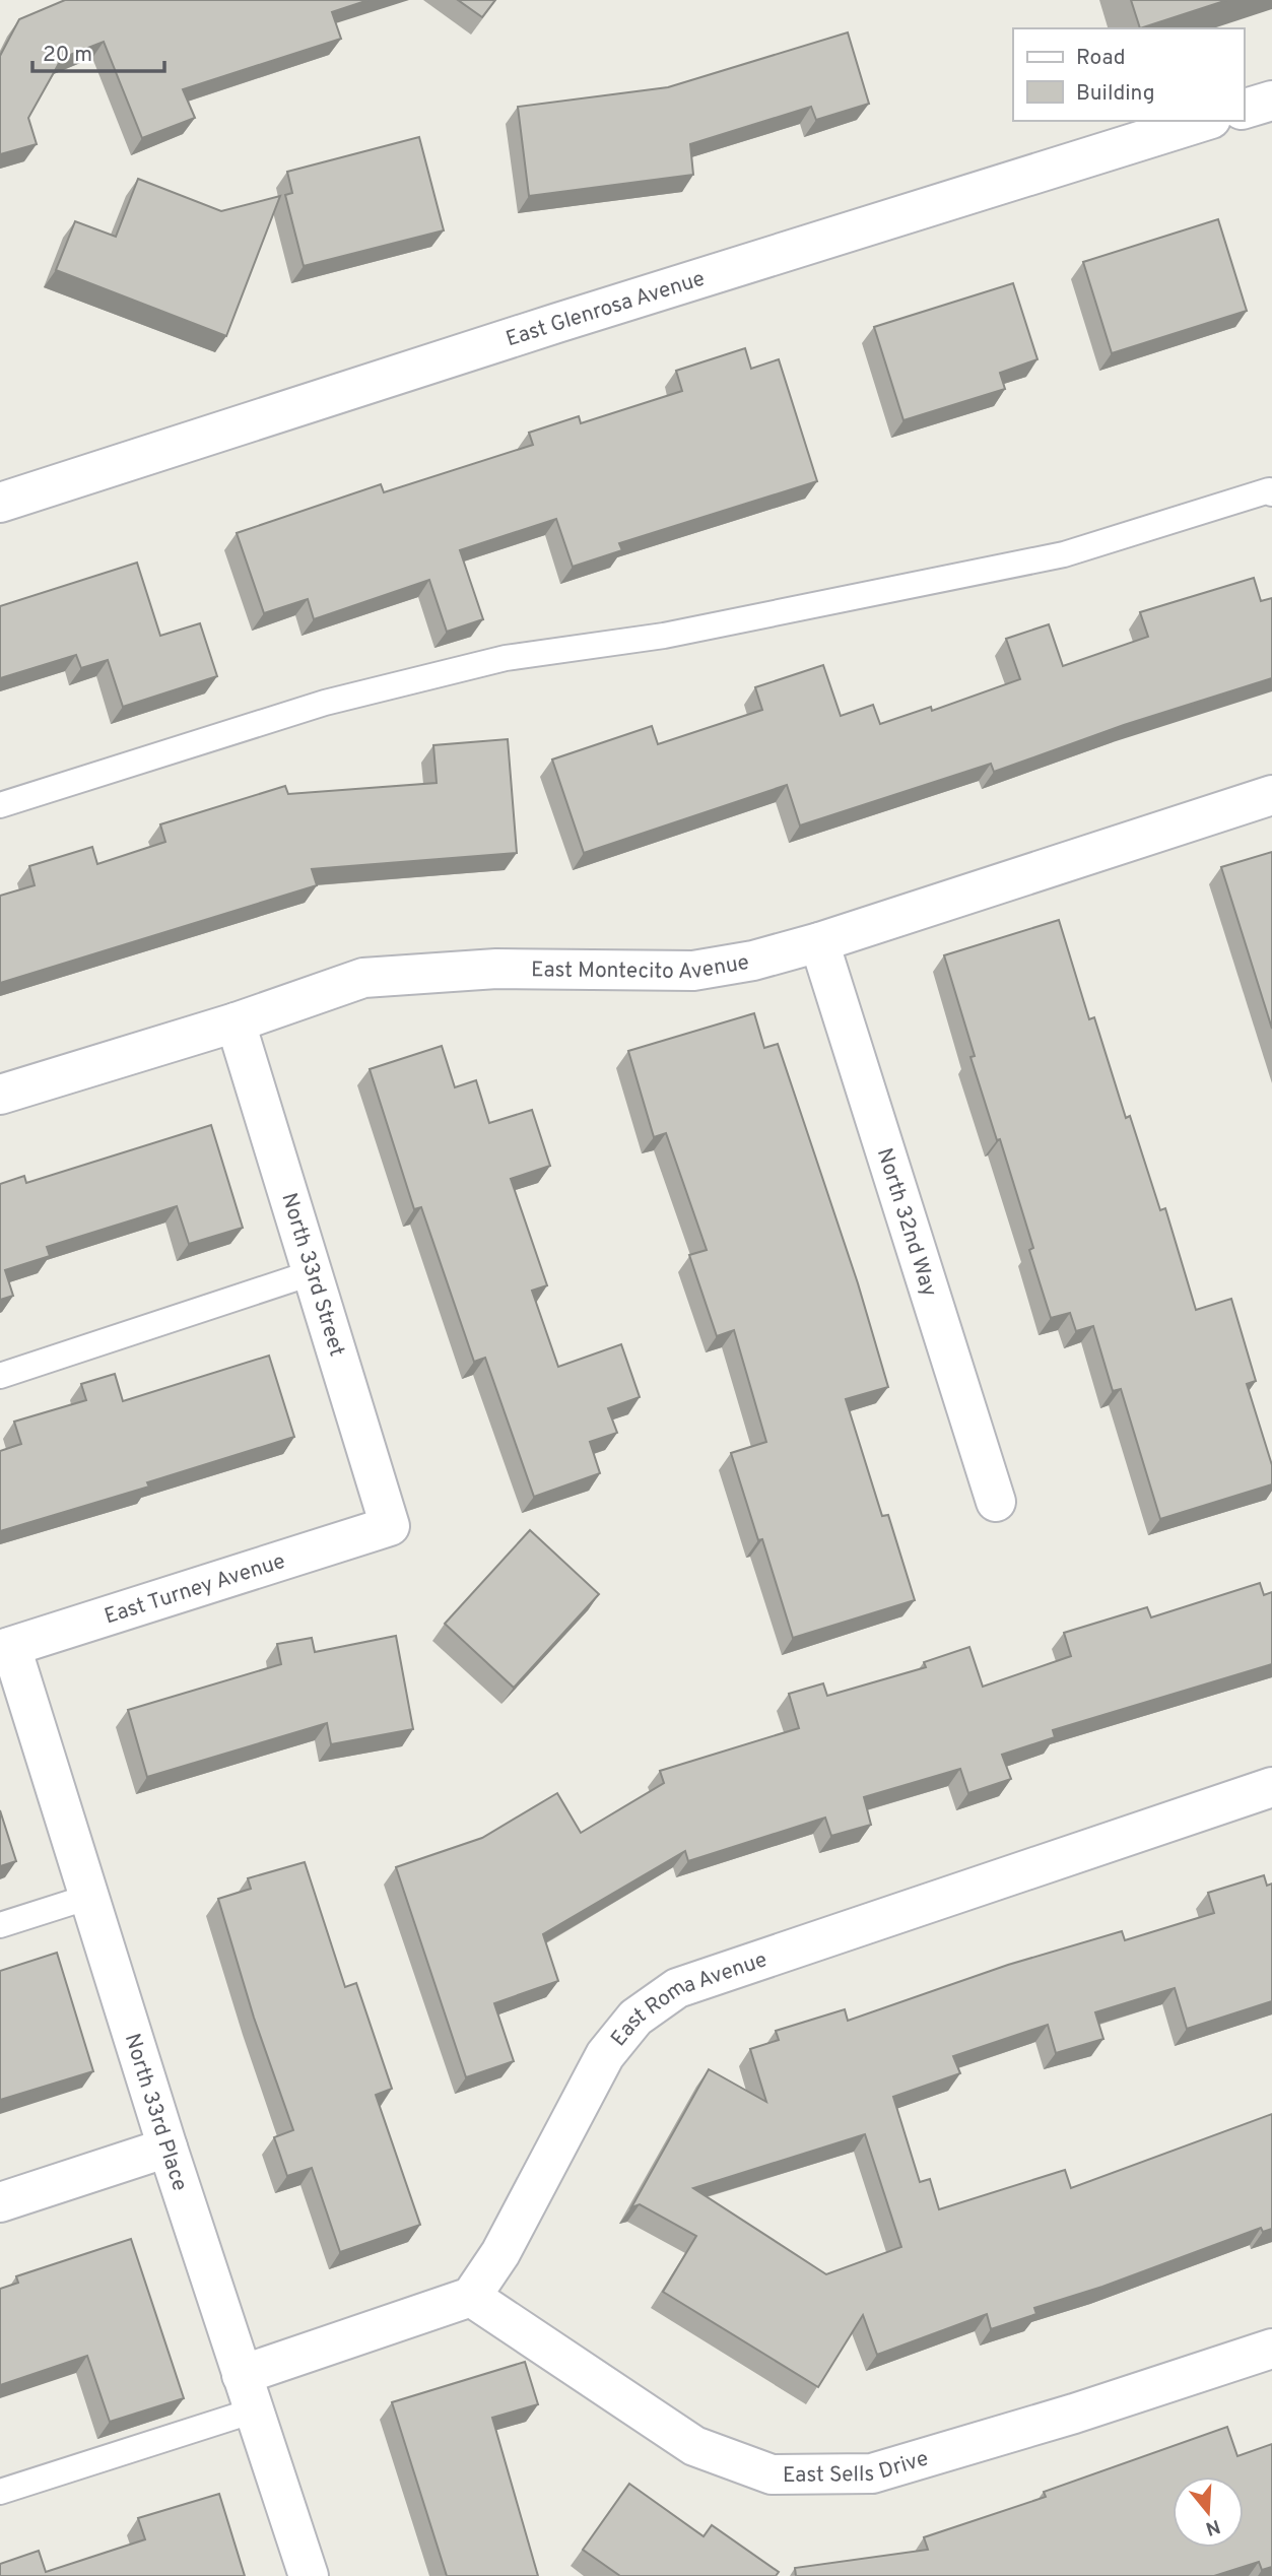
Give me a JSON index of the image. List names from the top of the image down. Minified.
{"streets":{"street":["East Glenrosa Avenue","East Montecito Avenue","North 32nd Way","North 33rd Street","East Turney Avenue","East Roma Avenue","North 33rd Place","East Sells Drive"]},"crossings":[["East Montecito Avenue","North 32nd Way"],["East Montecito Avenue","North 33rd Street"],["North 33rd Street","East Turney Avenue"],["East Turney Avenue","North 33rd Place"],["East Roma Avenue","East Sells Drive"]],"legend":["Road","Building"],"scale_bar":"20 m","north":"bottom"}
